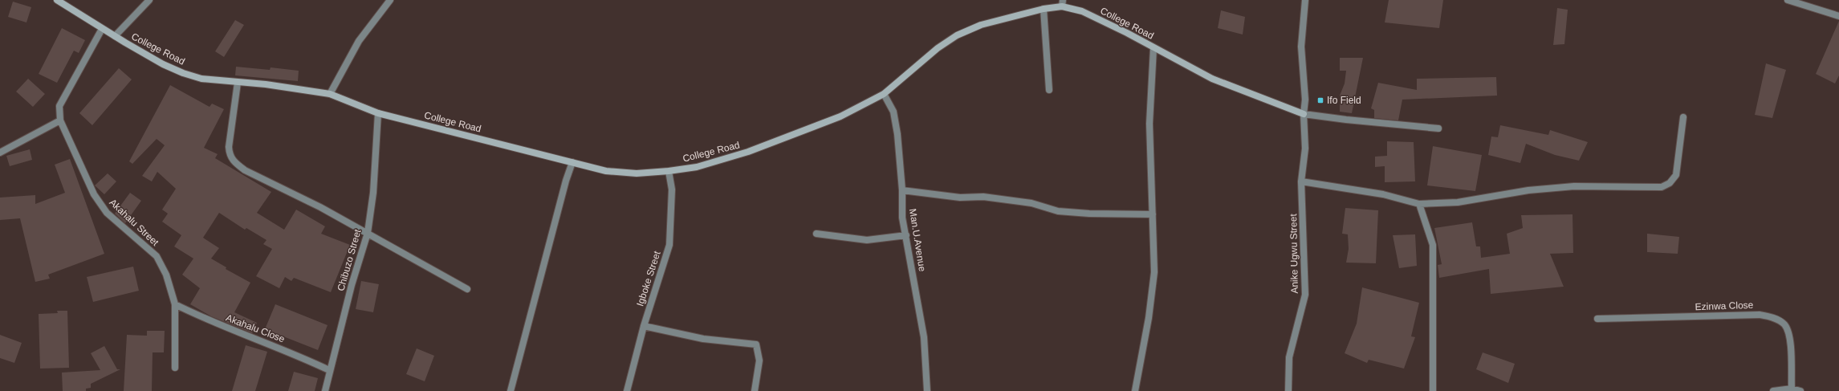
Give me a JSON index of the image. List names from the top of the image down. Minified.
{"streets":{"main road":["College Road"],"street":["Akahalu Street","Man.U.Avenue","Anike Ugwu Street","Chibuzo Street","Igboke Street","Ezinwa Close","Akahalu Close"]},"crossings":[["College Road","Akahalu Street"],["College Road","Man.U.Avenue"],["College Road","Anike Ugwu Street"],["College Road","Chibuzo Street"],["College Road","Igboke Street"],["Akahalu Street","Akahalu Close"],["Chibuzo Street","Akahalu Close"]],"places":{"transit":["Ifo Field"]}}
